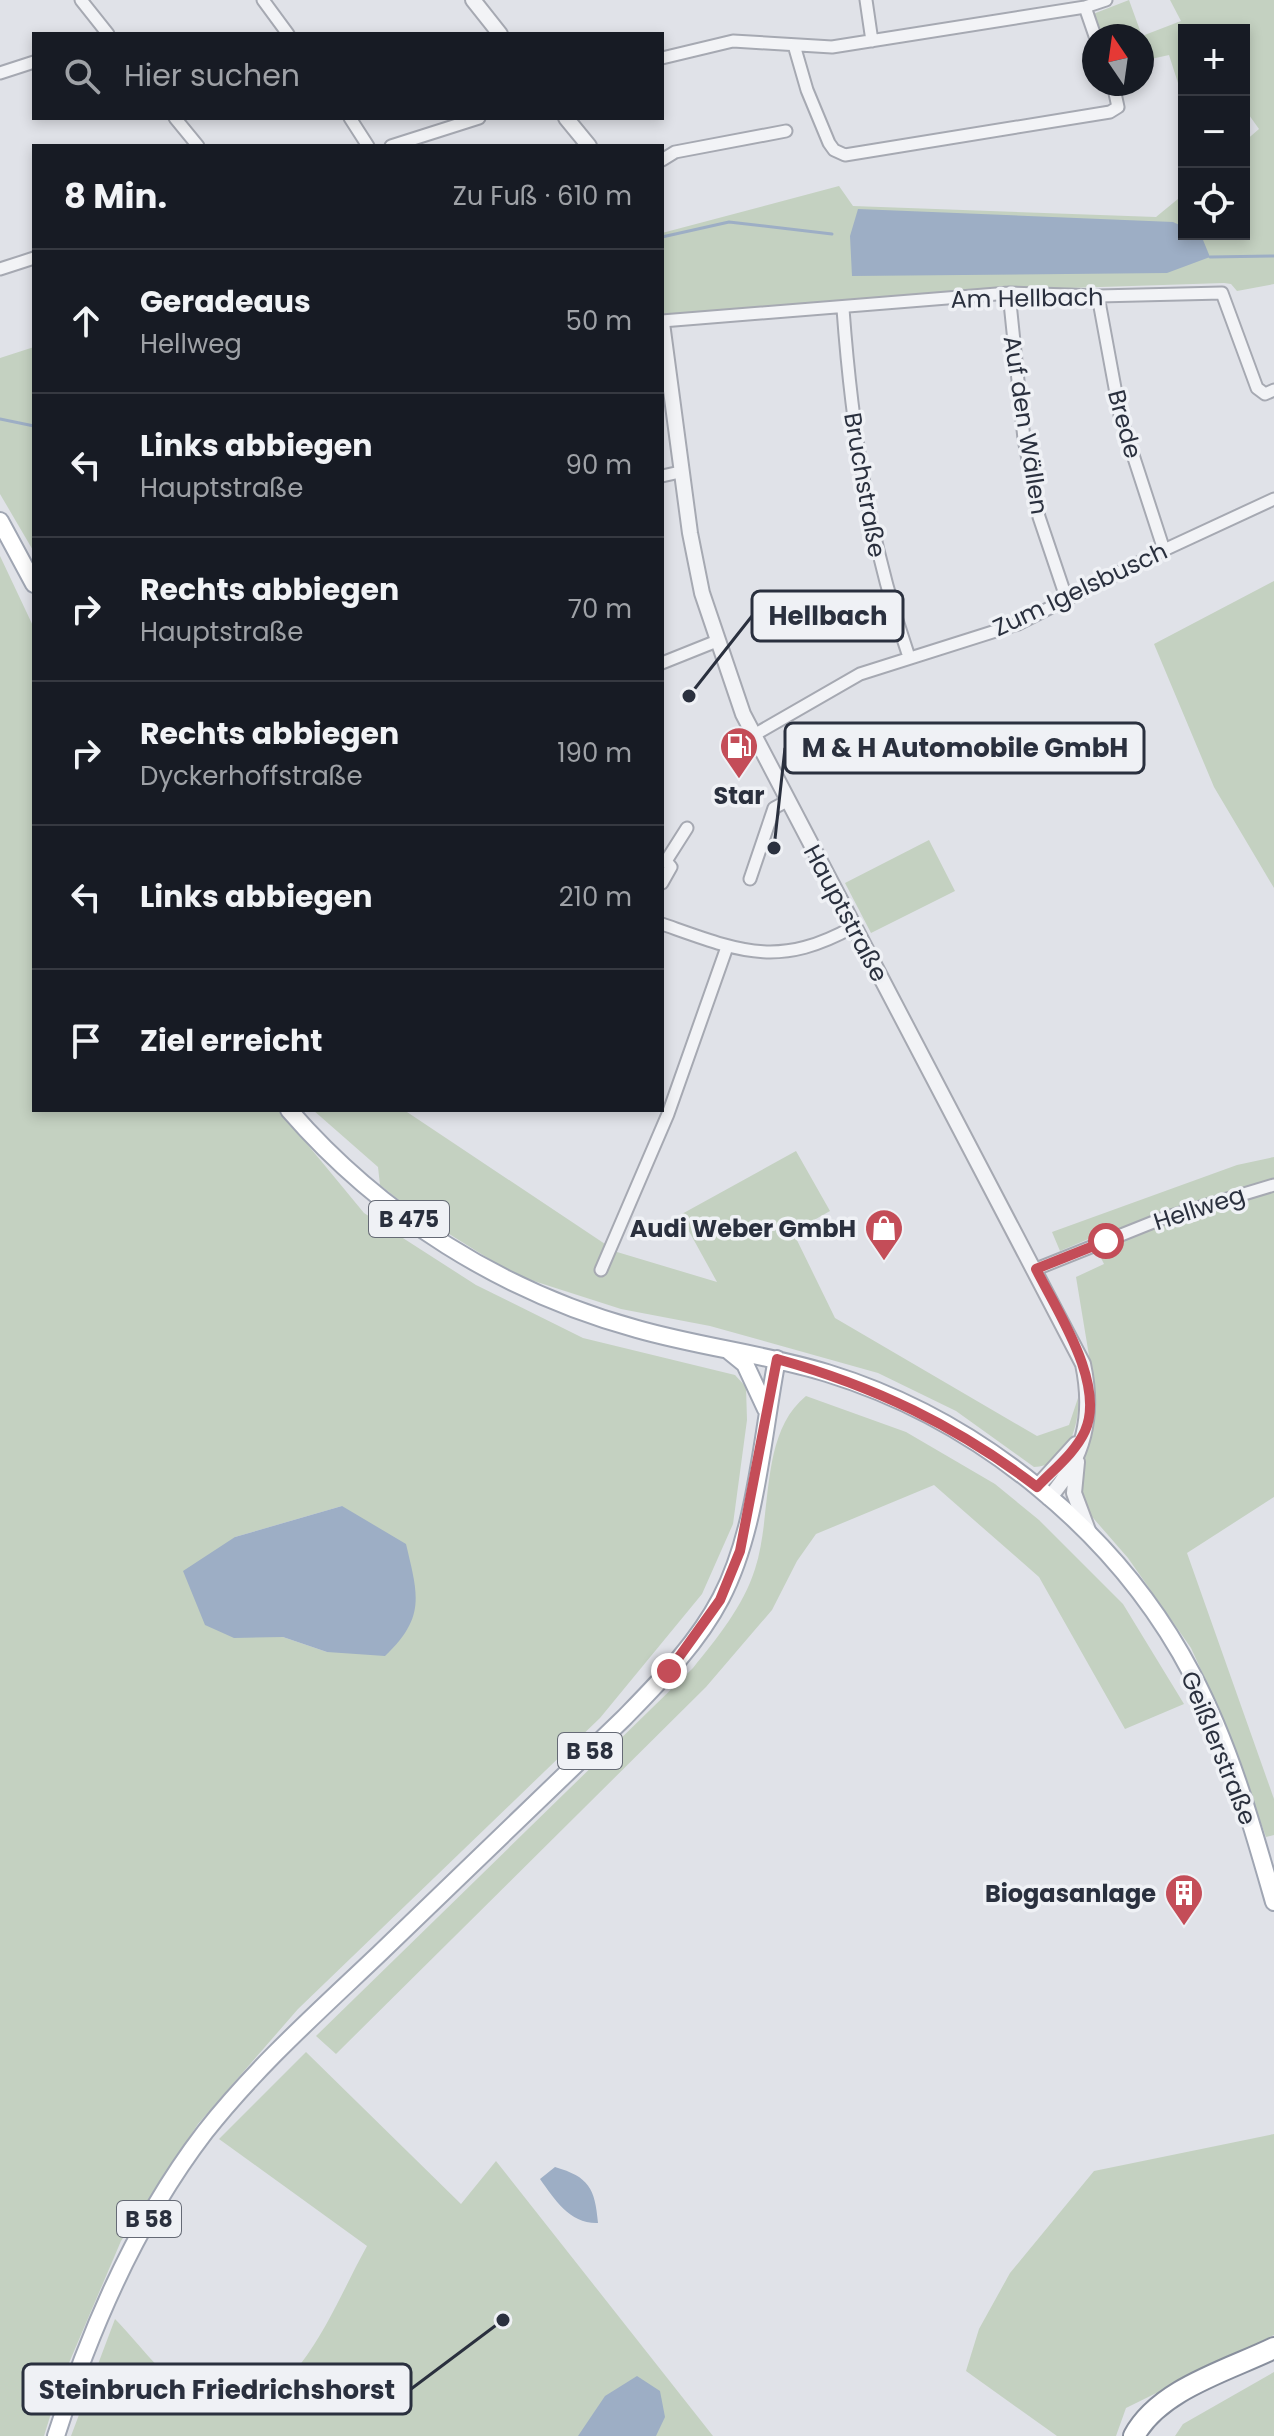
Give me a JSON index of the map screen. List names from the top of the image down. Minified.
{"streets":{"main road":["B 475","Geißlerstraße","B 58"],"street":["Am Hellbach","Brede","Auf den Wällen","Bruchstraße","Zum Igelsbusch","Hauptstraße","Hellweg"]},"crossings":[["Am Hellbach","Brede"],["Am Hellbach","Auf den Wällen"],["Am Hellbach","Bruchstraße"],["Brede","Zum Igelsbusch"],["Auf den Wällen","Zum Igelsbusch"],["Bruchstraße","Zum Igelsbusch"],["Zum Igelsbusch","Hauptstraße"],["Hauptstraße","Hellweg"],["Hauptstraße","Geißlerstraße"],["B 475","Geißlerstraße"],["B 475","B 58"],["Geißlerstraße","B 58"]],"places":{"other":["Hellbach","M & H Automobile GmbH","Steinbruch Friedrichshorst"],"fuel station":["Star"],"shop":["Audi Weber GmbH"],"building":["Biogasanlage"]},"north":"top","page":{"map_buttons":["+","−"],"search":"Hier suchen","heading":["8 Min.","Zu Fuß · 610 m"],"list":[["Geradeaus","Hellweg","50 m"],["Links abbiegen","Hauptstraße","90 m"],["Rechts abbiegen","Hauptstraße","70 m"],["Rechts abbiegen","Dyckerhoffstraße","190 m"],["Links abbiegen","210 m"],"Ziel erreicht"]}}
